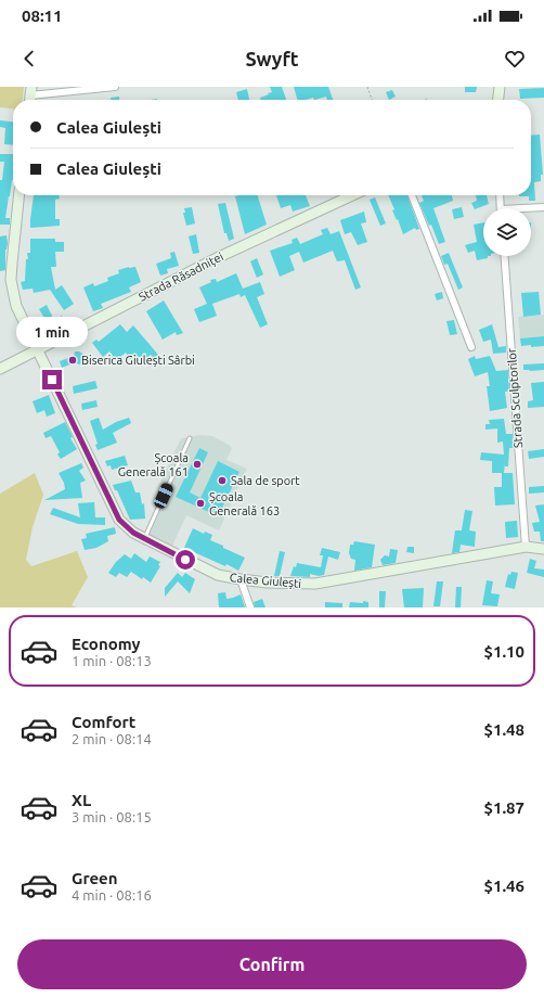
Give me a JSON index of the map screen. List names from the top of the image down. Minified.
{"streets":{"main road":["Strada Răsadniței","Calea Giulești"],"street":["Strada Sculptorilor"]},"crossings":[["Strada Răsadniței","Calea Giulești"],["Strada Sculptorilor","Calea Giulești"]],"places":["Biserica Giulești Sârbi","Școala Generală 161","Sala de sport","Școala Generală 163"],"page":{"status":"08:11","header":"Swyft","banner":["Calea Giulești","Calea Giulești"],"bubble":"1 min","list":[{"name":"Economy","note":"1 min · 08:13","value":"$1.10"},{"name":"Comfort","note":"2 min · 08:14","value":"$1.48"},{"name":"XL","note":"3 min · 08:15","value":"$1.87"},{"name":"Green","note":"4 min · 08:16","value":"$1.46"}],"buttons":"Confirm"}}
